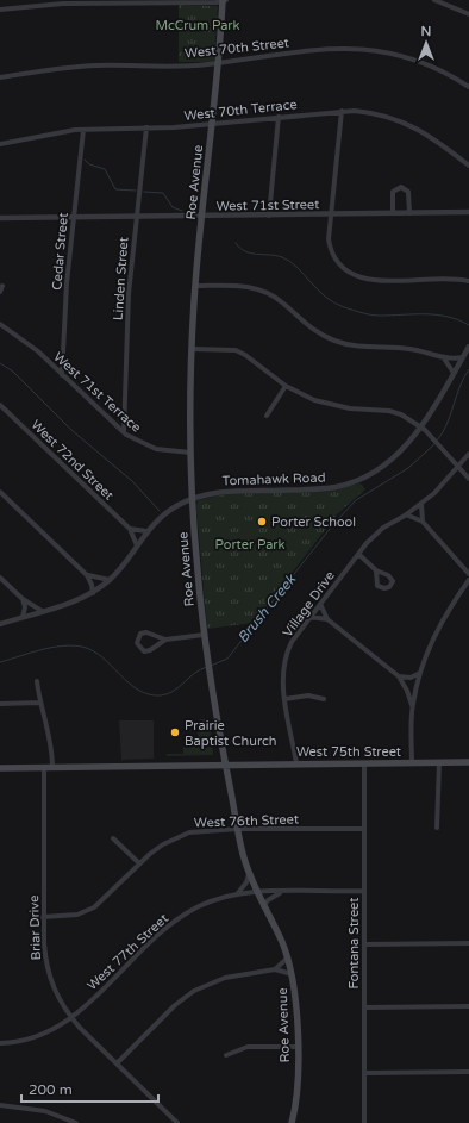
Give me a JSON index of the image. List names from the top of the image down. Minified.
{"streets":{"main road":["Roe Avenue","West 75th Street"],"street":["West 70th Street","West 70th Terrace","West 71st Street","Cedar Street","Linden Street","West 71st Terrace","West 72nd Street","Tomahawk Road","Village Drive","West 76th Street","Briar Drive","Fontana Street","West 77th Street"]},"crossings":[["West 70th Street","Roe Avenue"],["West 70th Terrace","Roe Avenue"],["West 70th Terrace","Cedar Street"],["West 70th Terrace","Linden Street"],["Roe Avenue","West 71st Street"],["Roe Avenue","West 71st Terrace"],["Roe Avenue","Tomahawk Road"],["Roe Avenue","West 75th Street"],["Roe Avenue","West 76th Street"],["Roe Avenue","West 77th Street"],["West 71st Street","Cedar Street"],["West 71st Street","Linden Street"],["Cedar Street","West 71st Terrace"],["Linden Street","West 71st Terrace"],["West 72nd Street","Tomahawk Road"],["Village Drive","West 75th Street"],["West 75th Street","Briar Drive"],["West 75th Street","Fontana Street"],["West 76th Street","Briar Drive"],["West 76th Street","Fontana Street"],["Briar Drive","West 77th Street"],["Fontana Street","West 77th Street"]],"water":["Brush Creek"],"parks":["McCrum Park","Porter Park"],"places":["Porter School","Prairie Baptist Church"],"scale_bar":"200 m","north":"top"}
